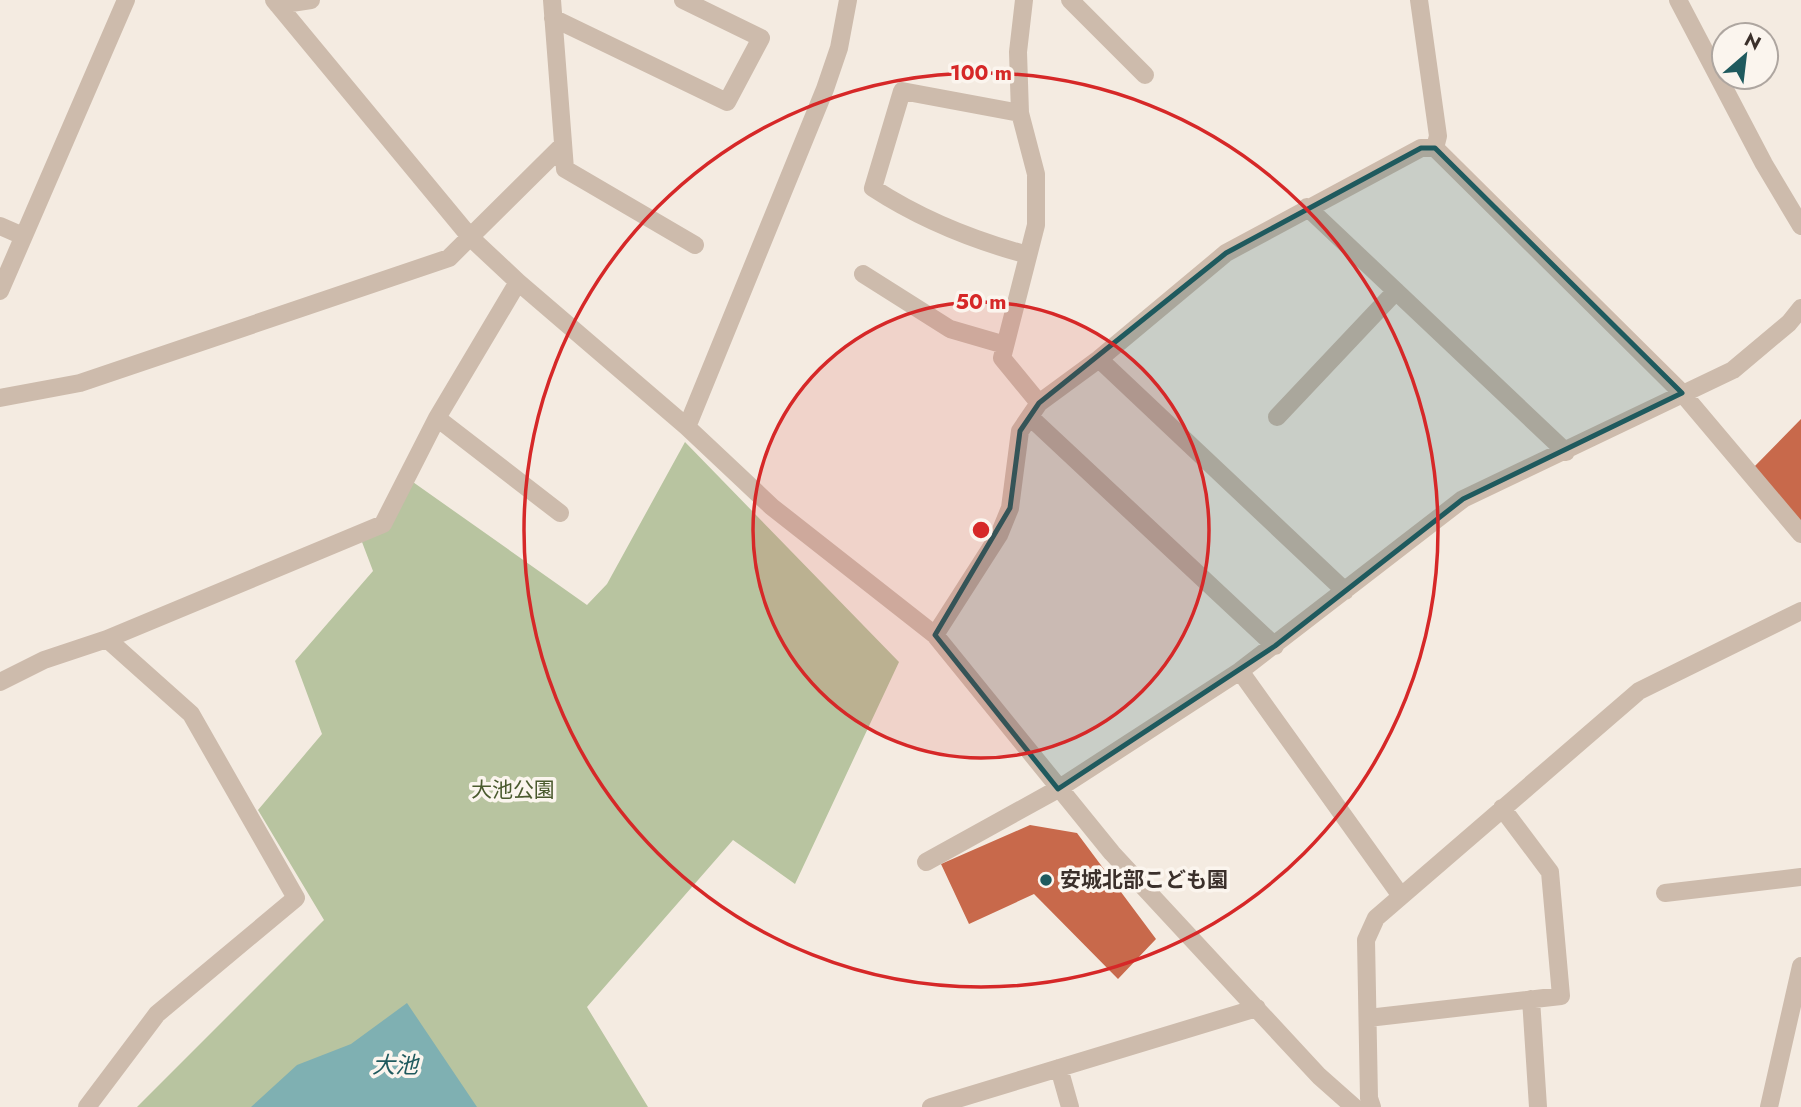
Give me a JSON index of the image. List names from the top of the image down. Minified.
{"water":["大池"],"parks":["大池公園"],"places":["安城北部こども園"],"north":"top right","rings":["100 m","50 m"]}
